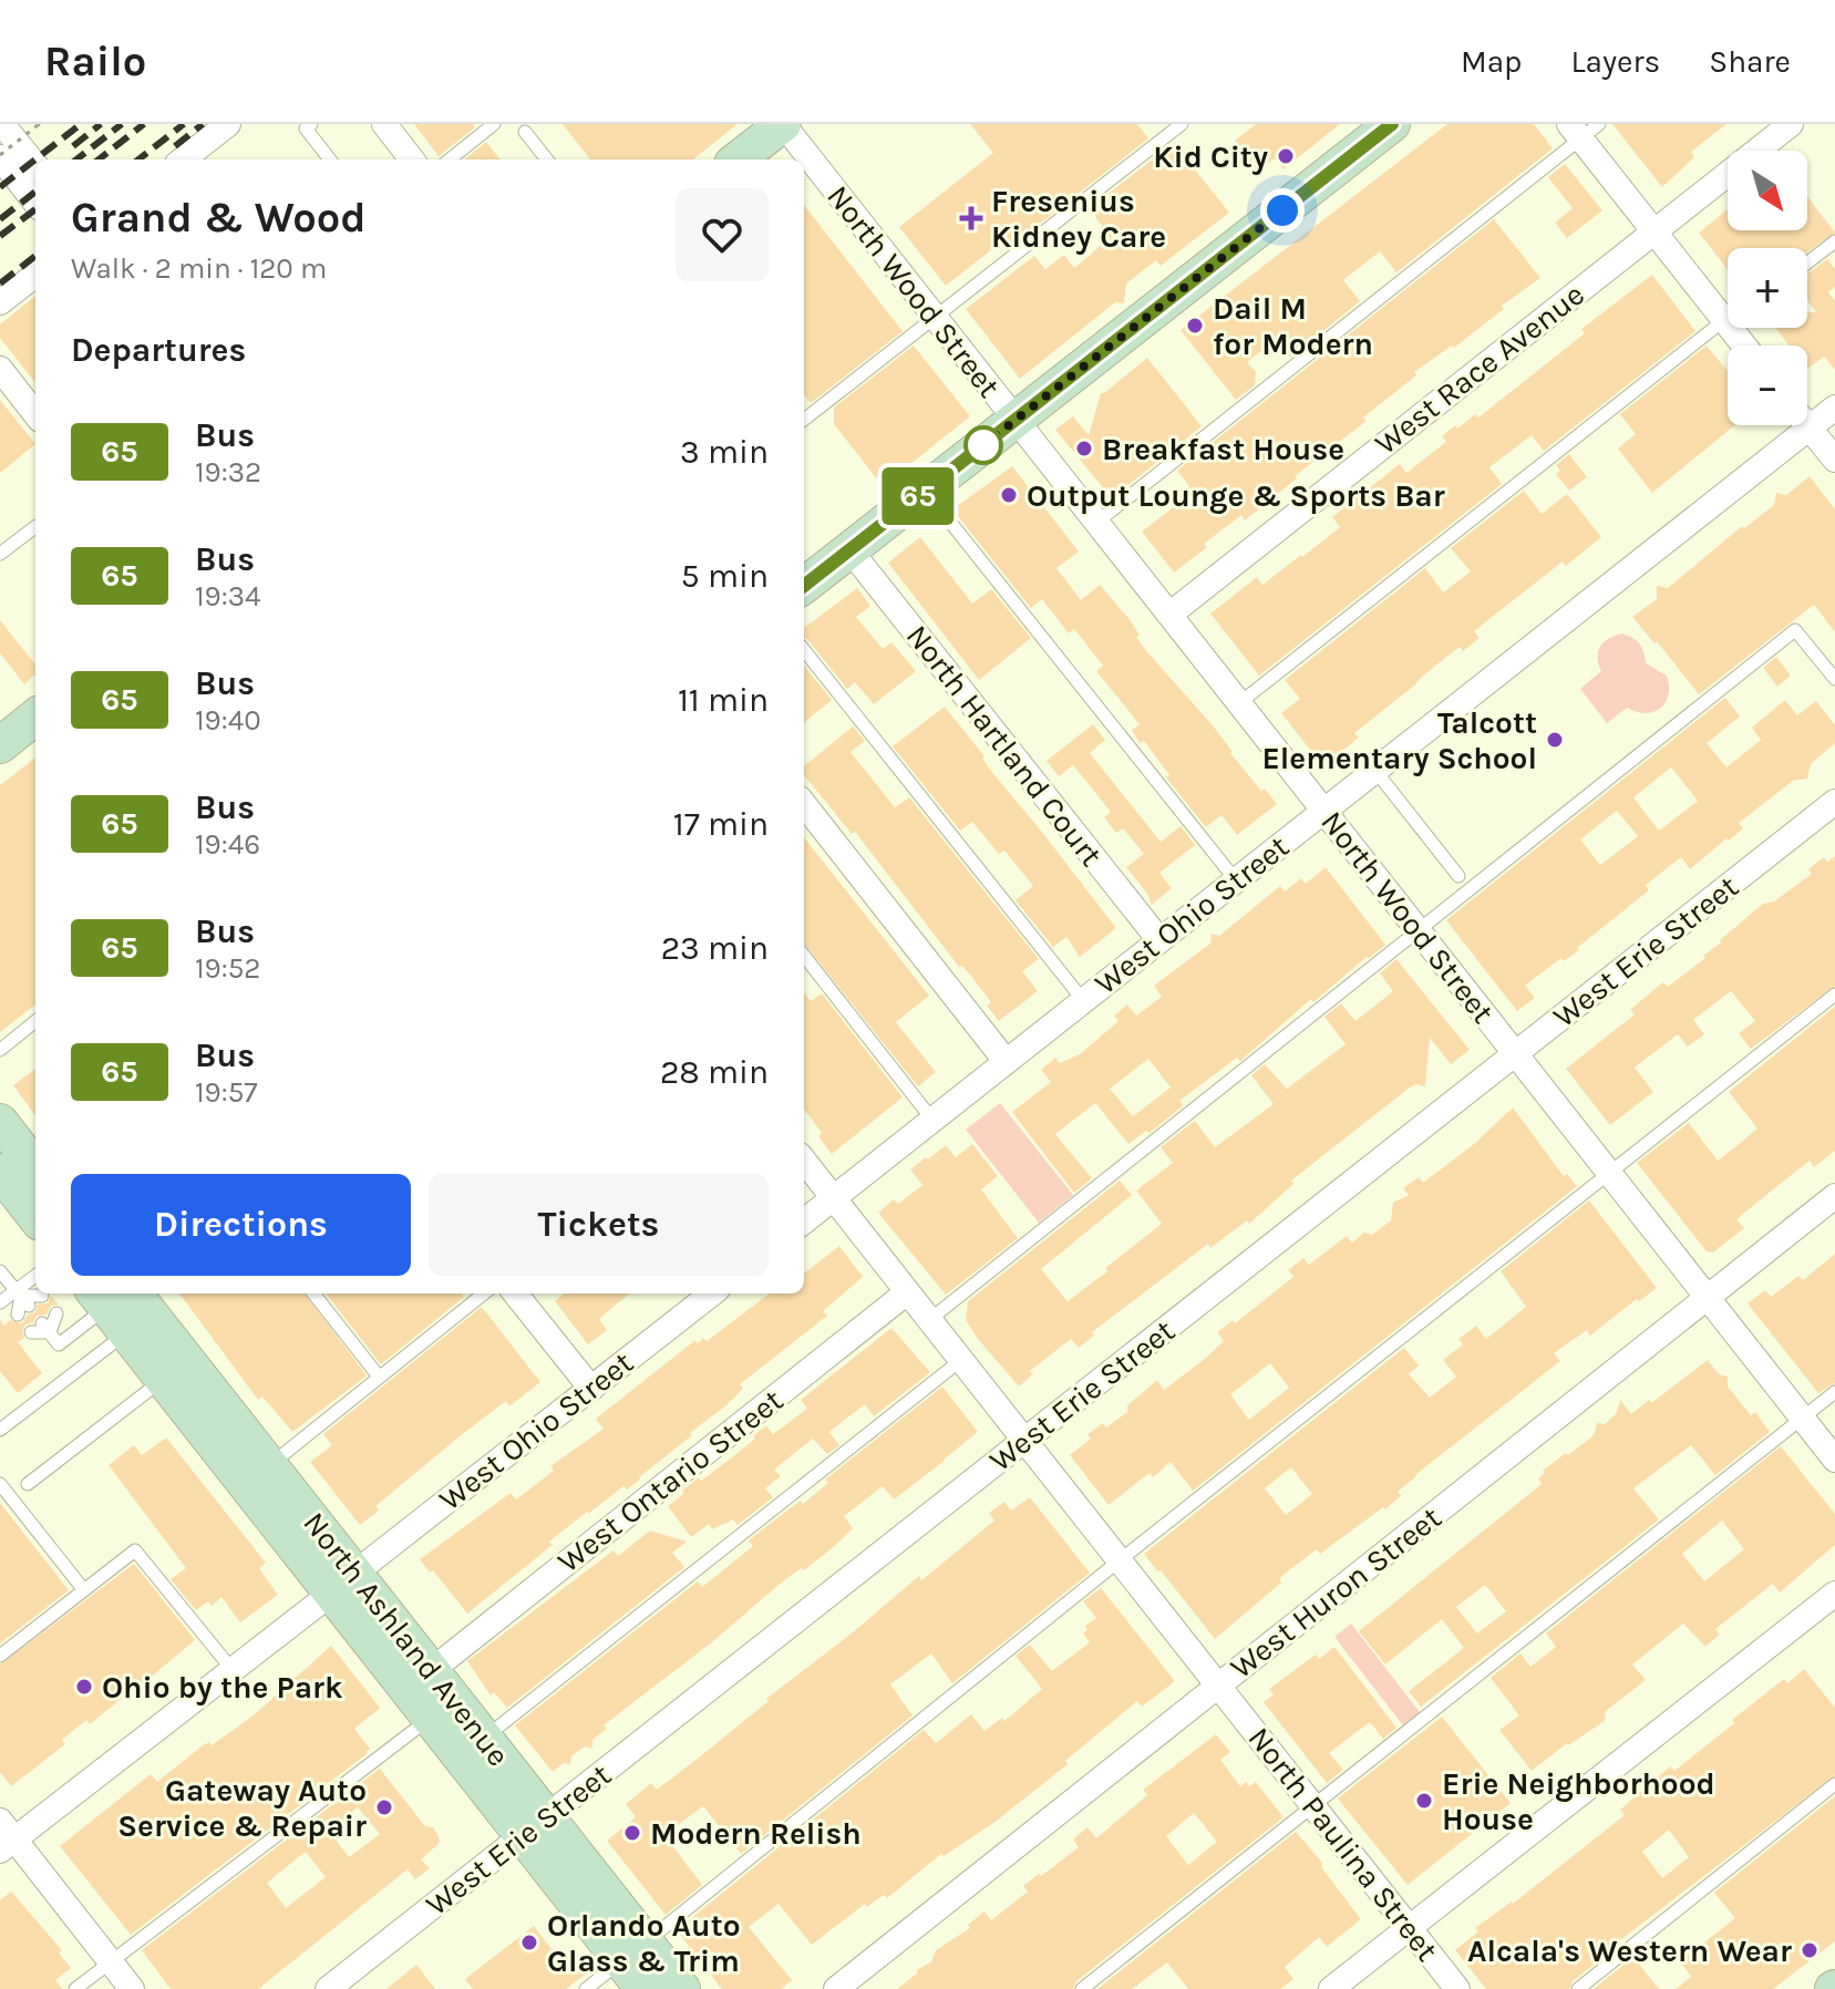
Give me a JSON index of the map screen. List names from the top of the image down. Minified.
{"streets":{"main road":["North Ashland Avenue"],"street":["North Wood Street","West Race Avenue","North Hartland Court","West Ohio Street","West Erie Street","West Ontario Street","West Huron Street","North Paulina Street"]},"crossings":[["North Wood Street","West Race Avenue"],["North Wood Street","West Ohio Street"],["North Wood Street","West Erie Street"],["North Wood Street","West Huron Street"],["North Hartland Court","West Ohio Street"],["West Ohio Street","North Ashland Avenue"],["West Ohio Street","North Paulina Street"],["West Erie Street","North Ashland Avenue"],["West Erie Street","North Paulina Street"],["West Ontario Street","North Ashland Avenue"],["West Ontario Street","North Paulina Street"],["West Huron Street","North Paulina Street"]],"places":{"other":["Kid City","Dail M for Modern","Breakfast House","Output Lounge & Sports Bar","Talcott Elementary School","Ohio by the Park","Erie Neighborhood House","Gateway Auto Service & Repair","Modern Relish","Orlando Auto Glass & Trim","Alcala's Western Wear"],"health":["Fresenius Kidney Care"]},"lines":["bus line 65"],"north":"bottom right","page":{"header":"Railo","nav":["Map","Layers","Share"],"on_map":"65","map_buttons":["+","−"],"heading":[["Grand & Wood","Walk · 2 min · 120 m"],"Departures"],"list":[{"mark":"65","name":"Bus","note":"19:32","value":"3 min"},{"mark":"65","name":"Bus","note":"19:34","value":"5 min"},{"mark":"65","name":"Bus","note":"19:40","value":"11 min"},{"mark":"65","name":"Bus","note":"19:46","value":"17 min"},{"mark":"65","name":"Bus","note":"19:52","value":"23 min"},{"mark":"65","name":"Bus","note":"19:57","value":"28 min"}],"buttons":["Directions","Tickets"]}}
